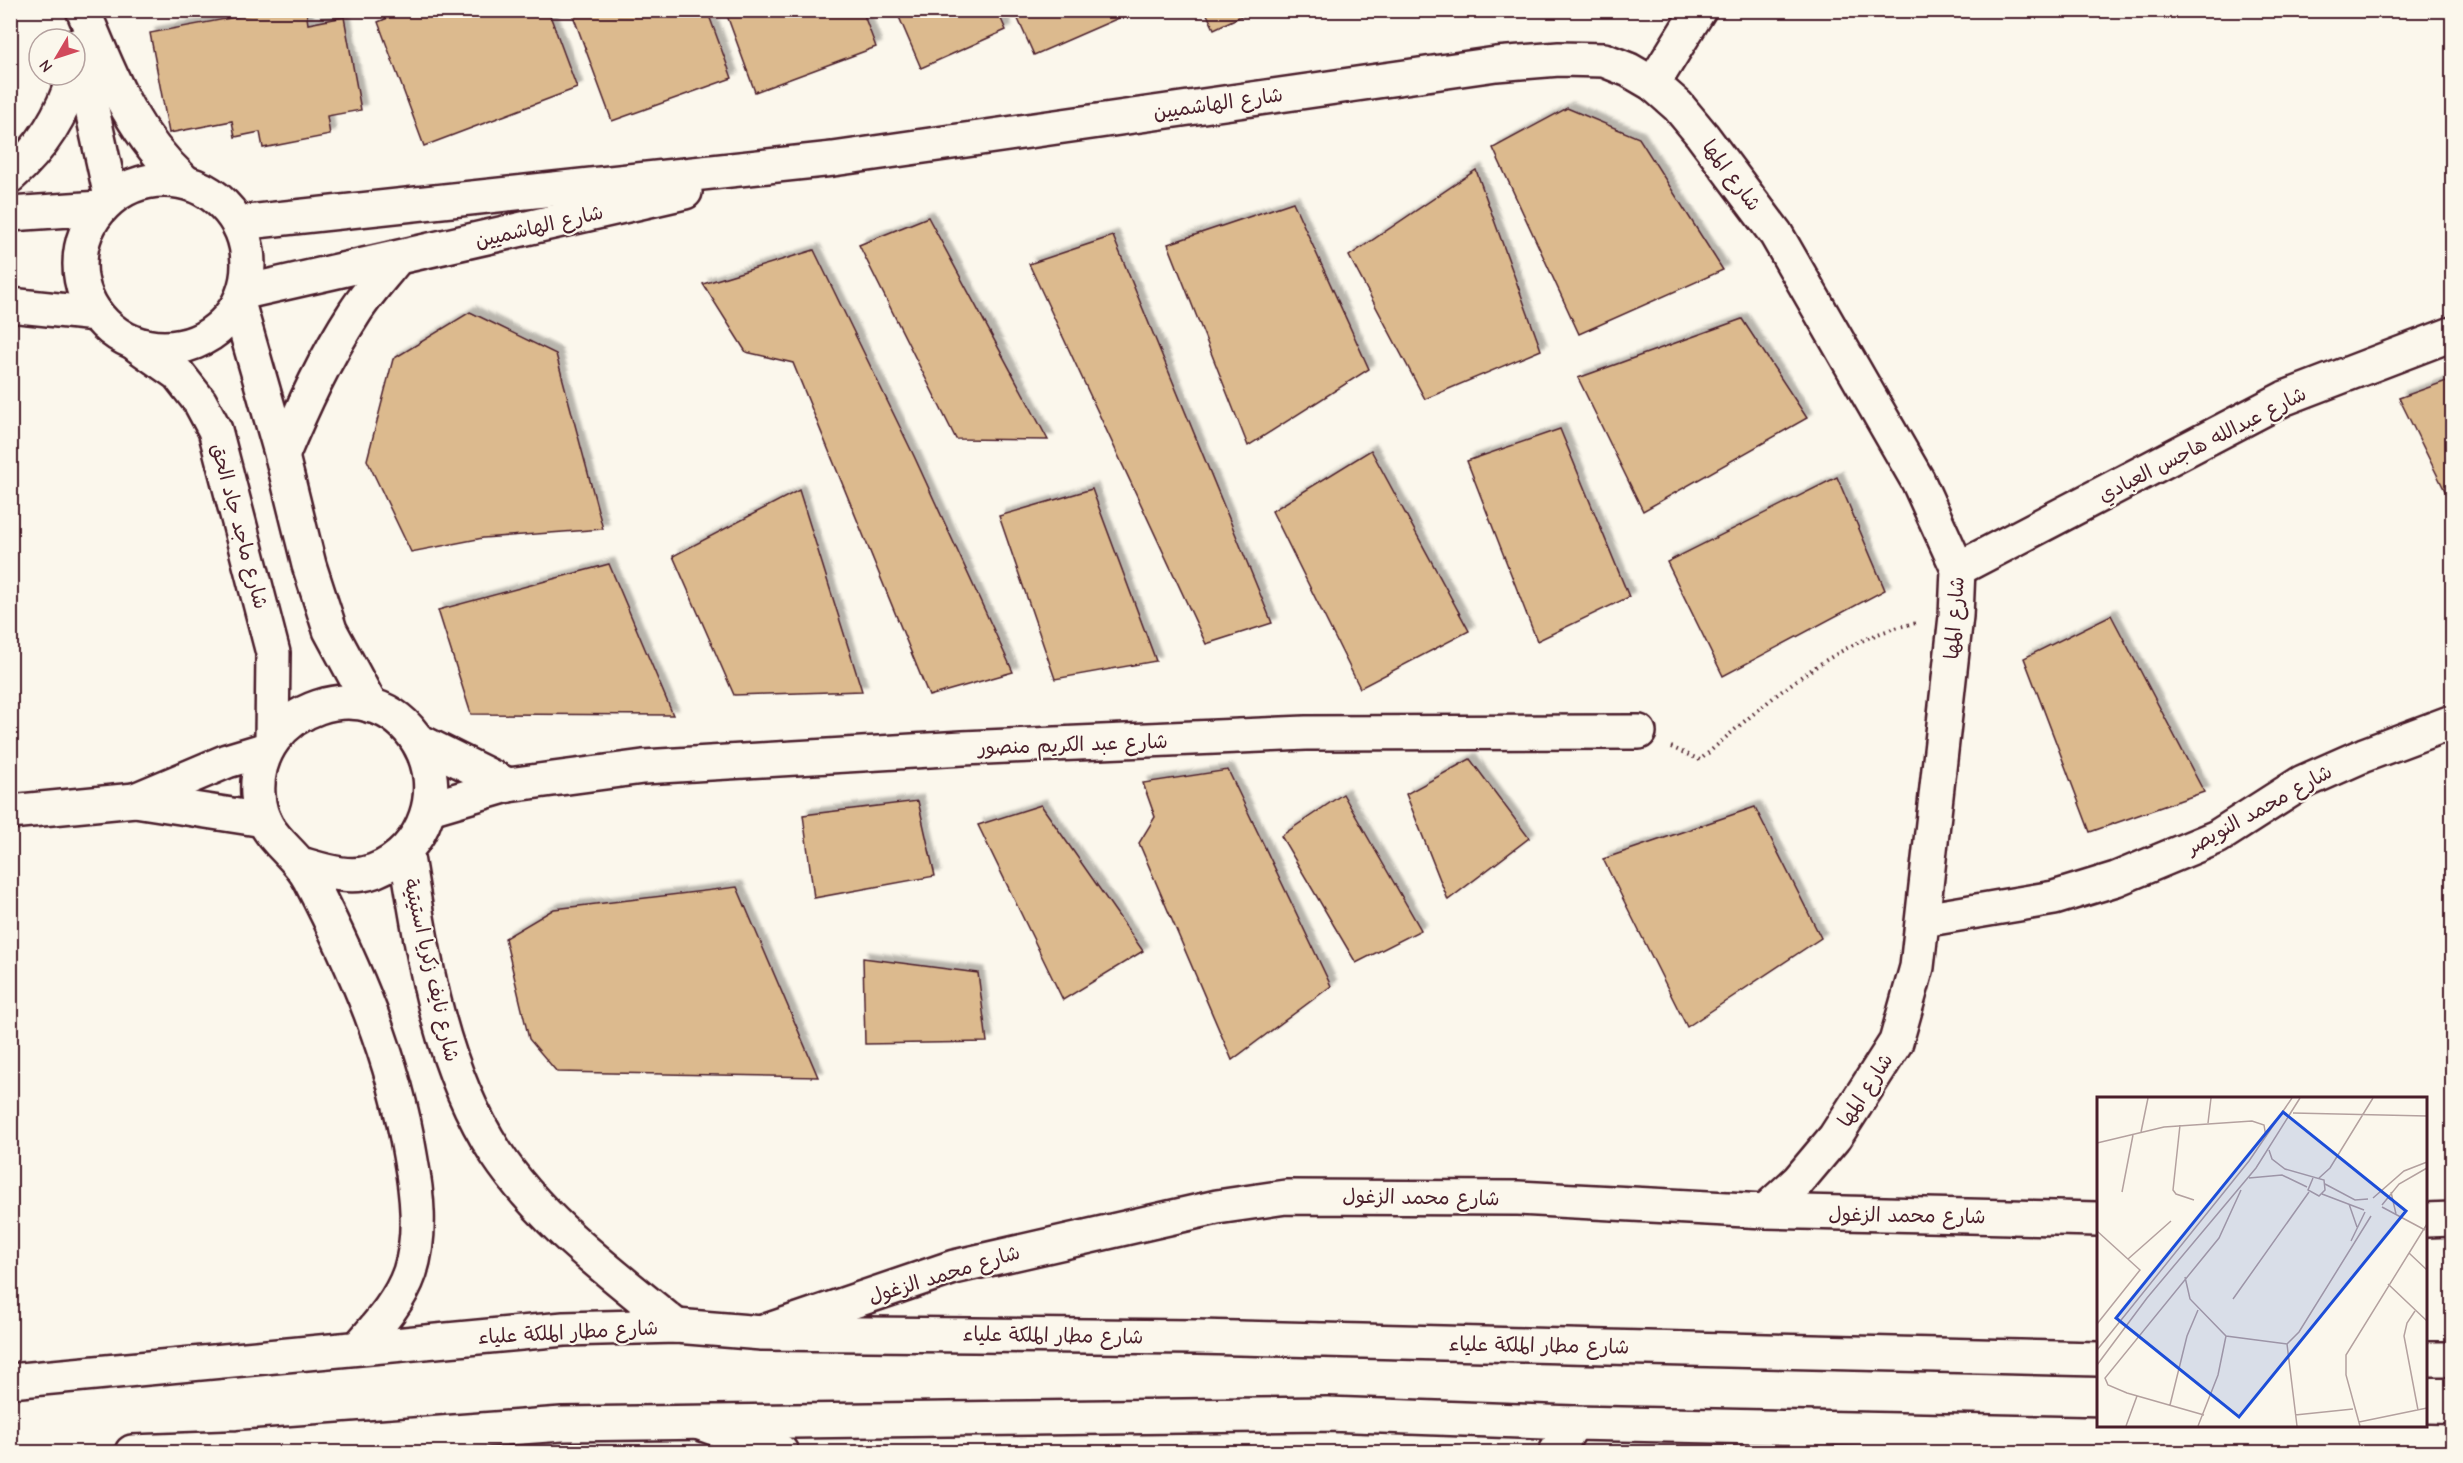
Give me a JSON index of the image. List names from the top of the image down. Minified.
{"streets":{"main road":["شارع الهاشميين","شارع المها","شارع عبدالله هاجس العبادي","شارع ماجد جاد الحق","شارع عبد الكريم منصور","شارع محمد النويصر","شارع نايف زكريا استيتية","شارع محمد الزغول","شارع مطار الملكة علياء"]},"crossings":[["شارع الهاشميين","شارع المها"],["شارع الهاشميين","شارع ماجد جاد الحق"],["شارع المها","شارع عبدالله هاجس العبادي"],["شارع المها","شارع محمد النويصر"],["شارع المها","شارع محمد الزغول"],["شارع ماجد جاد الحق","شارع عبد الكريم منصور"],["شارع ماجد جاد الحق","شارع نايف زكريا استيتية"],["شارع عبد الكريم منصور","شارع نايف زكريا استيتية"],["شارع نايف زكريا استيتية","شارع مطار الملكة علياء"],["شارع محمد الزغول","شارع مطار الملكة علياء"]],"north":"bottom left"}
